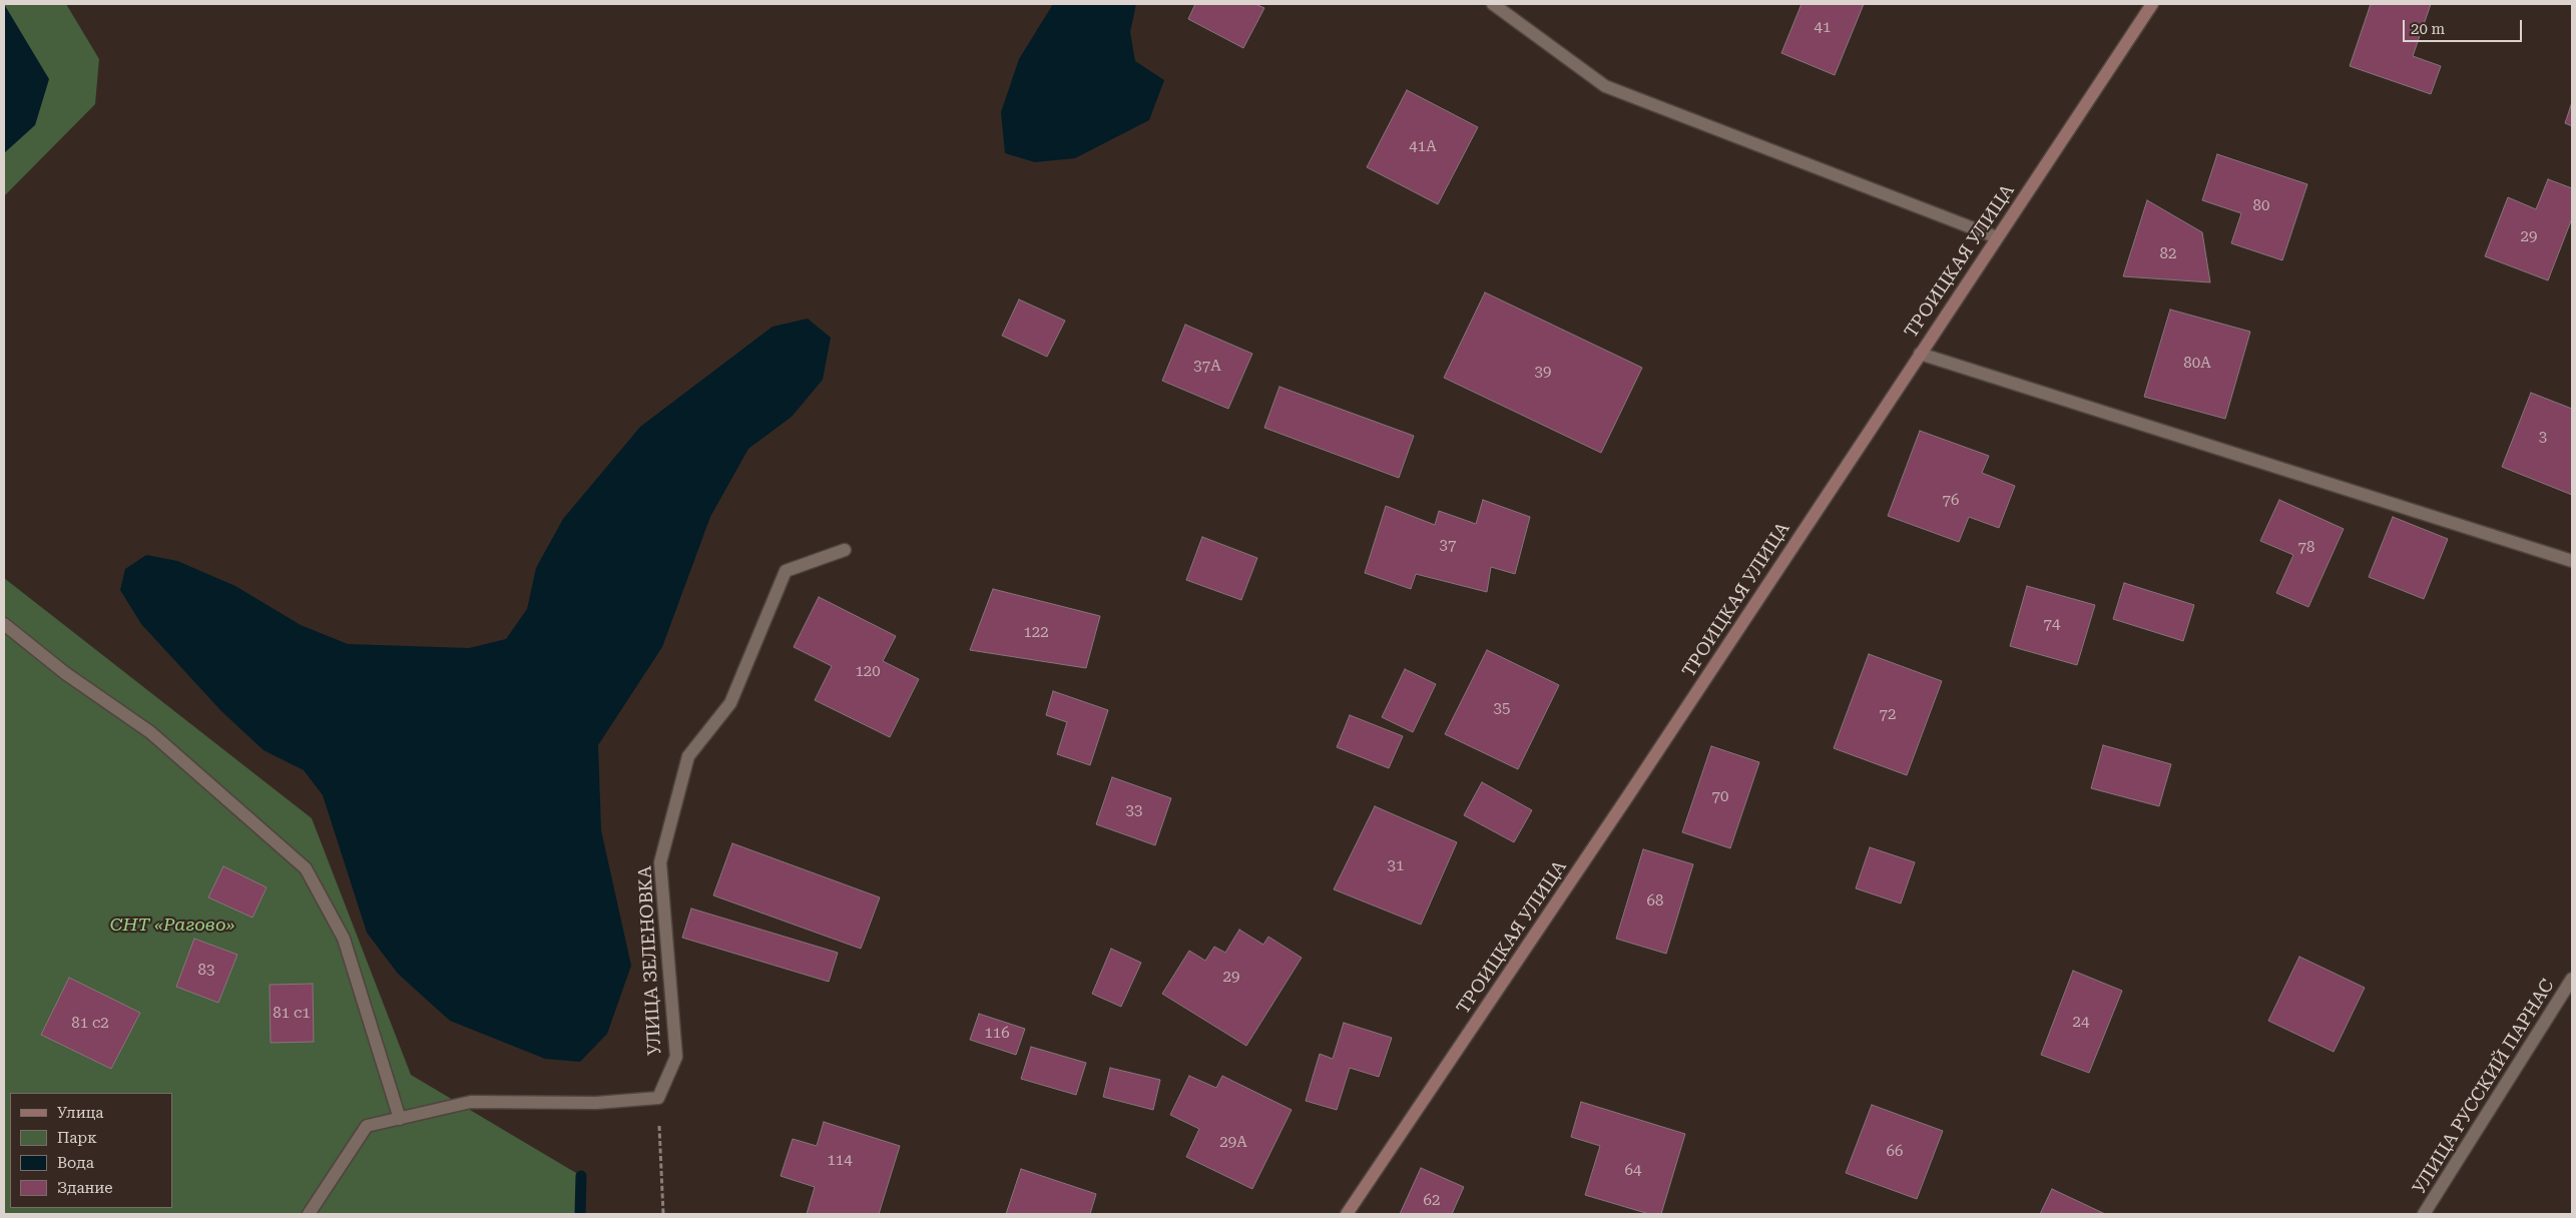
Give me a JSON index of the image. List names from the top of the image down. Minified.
{"streets":{"street":["ТРОИЦКАЯ УЛИЦА","УЛИЦА ЗЕЛЕНОВКА","УЛИЦА РУССКИЙ ПАРНАС"]},"parks":["СНТ «Рагово»"],"house_numbers":["41","41А","80","29","82","80А","37А","39","3","76","37","78","74","122","120","35","72","70","33","31","68","83","29","81 с1","24","81 с2","116","29А","66","114","64","62"],"legend":["Улица","Парк","Вода","Здание"],"scale_bar":"20 m"}
